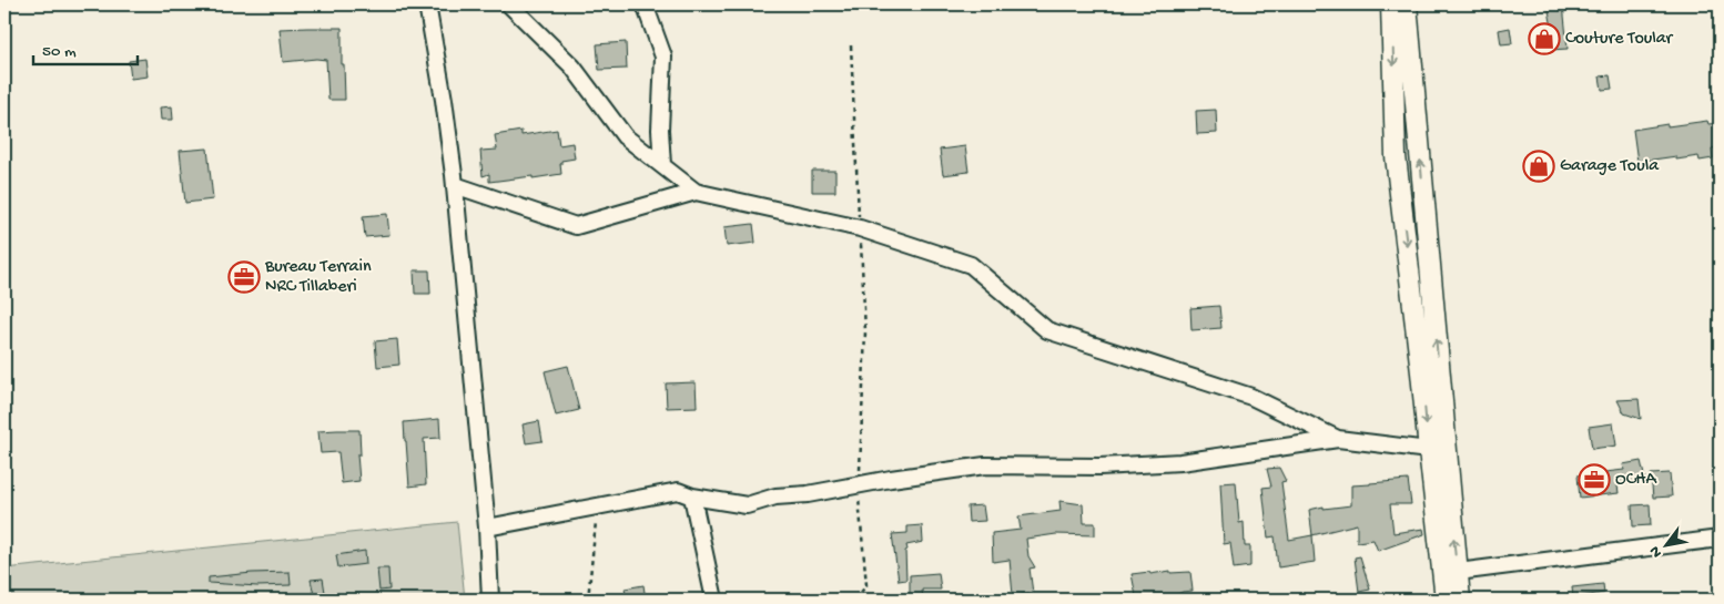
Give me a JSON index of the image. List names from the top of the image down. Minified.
{"places":{"shop":["Couture Toular","Garage Toula"],"office":["Bureau Terrain NRC Tillaberi","OCHA"]},"scale_bar":"50 m","north":"bottom left"}
